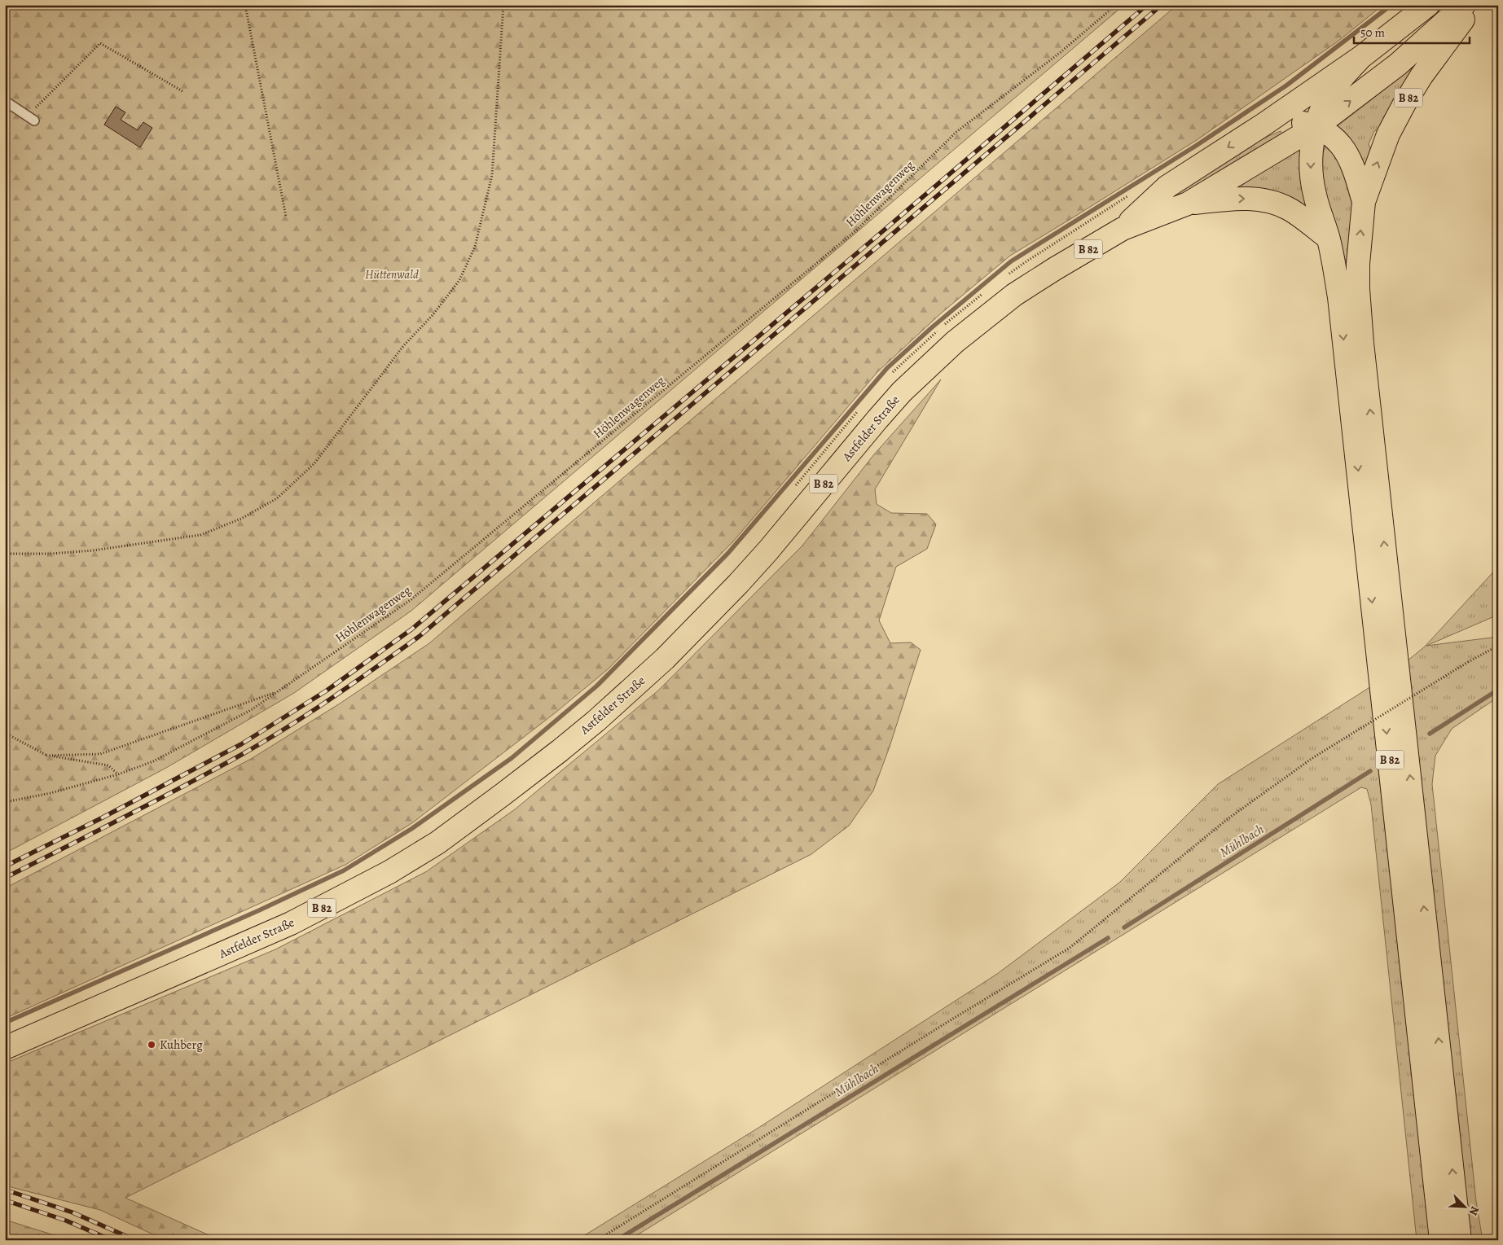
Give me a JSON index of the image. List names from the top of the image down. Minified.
{"streets":{"main road":["B 82","Astfelder Straße"],"path":["Höhlenwagenweg"]},"crossings":[["B 82","Astfelder Straße"]],"water":["Mühlbach"],"parks":["Hüttenwald"],"places":["Kuhberg"],"scale_bar":"50 m","north":"bottom right"}
